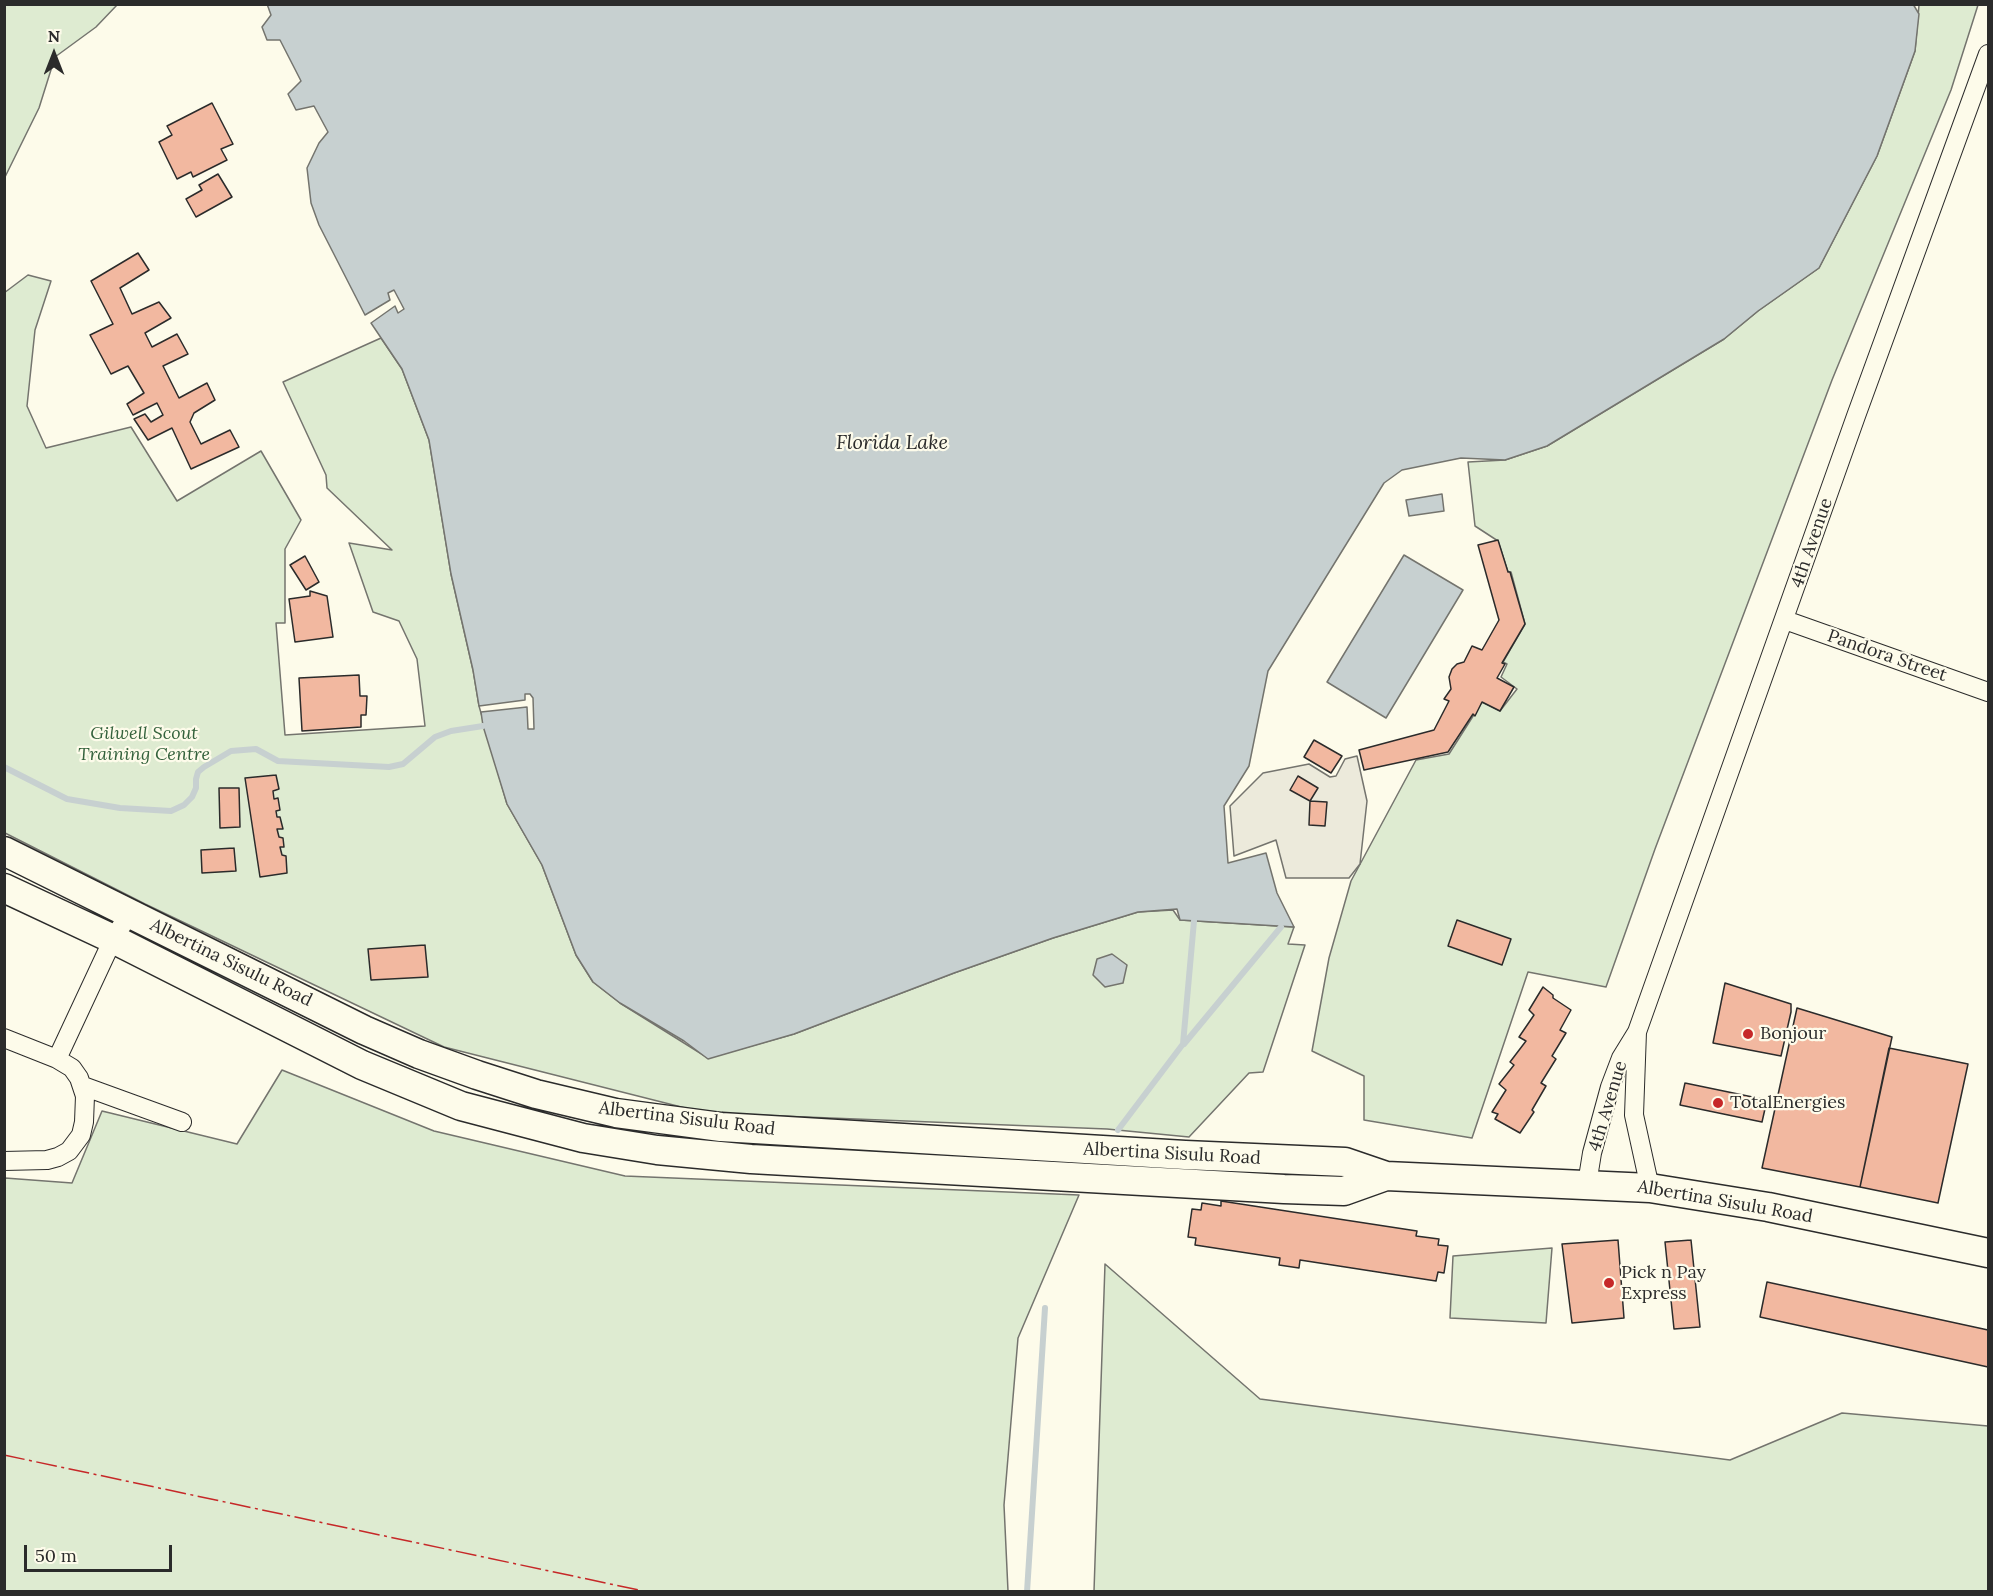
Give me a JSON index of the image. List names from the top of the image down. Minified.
{"streets":{"main road":["Albertina Sisulu Road"],"street":["4th Avenue","Pandora Street"]},"crossings":[["4th Avenue","Pandora Street"],["4th Avenue","Albertina Sisulu Road"]],"water":["Florida Lake"],"parks":["Gilwell Scout Training Centre"],"places":["Bonjour","TotalEnergies","Pick n Pay Express"],"scale_bar":"50 m","north":"top"}
